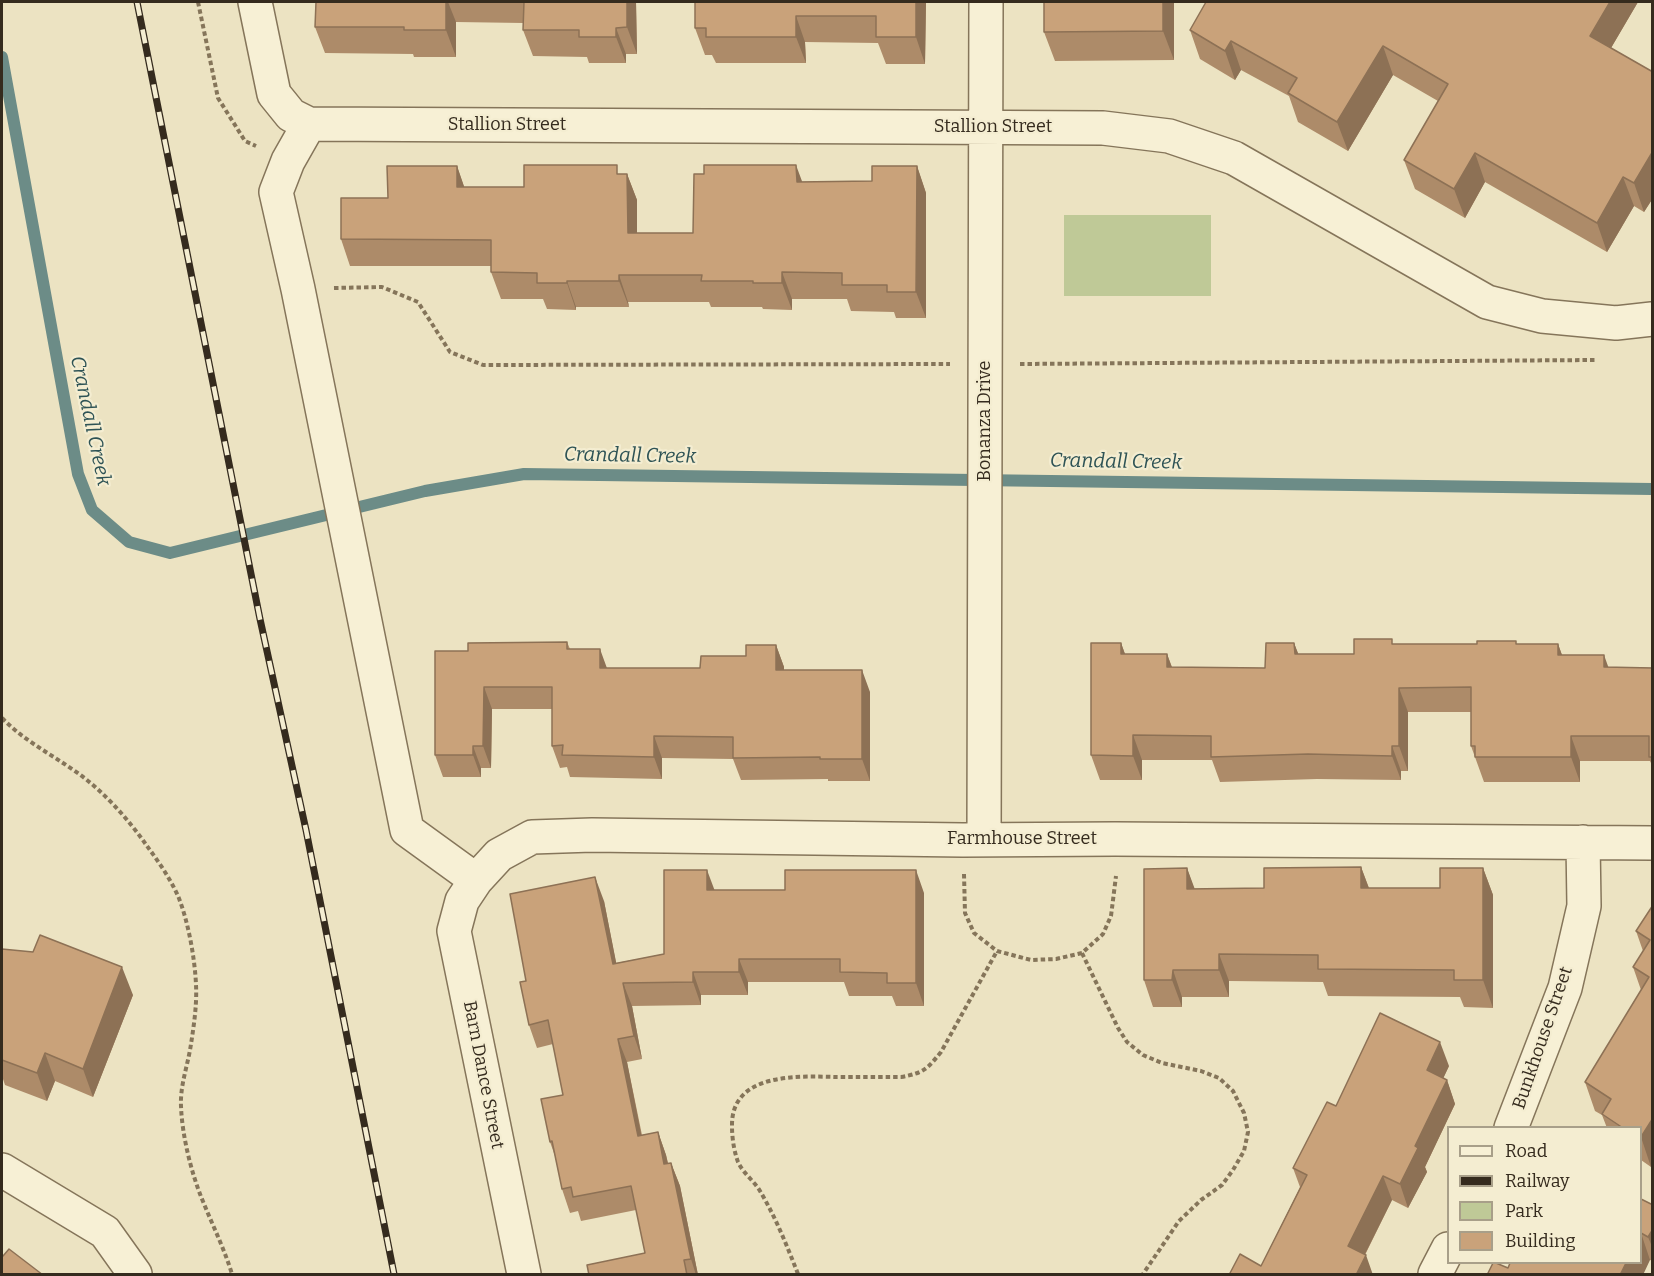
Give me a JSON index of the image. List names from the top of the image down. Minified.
{"streets":{"street":["Stallion Street","Bonanza Drive","Farmhouse Street","Bunkhouse Street","Barn Dance Street"]},"crossings":[["Stallion Street","Bonanza Drive"],["Bonanza Drive","Farmhouse Street"],["Farmhouse Street","Bunkhouse Street"],["Farmhouse Street","Barn Dance Street"]],"water":["Crandall Creek"],"legend":["Road","Railway","Park","Building"]}
